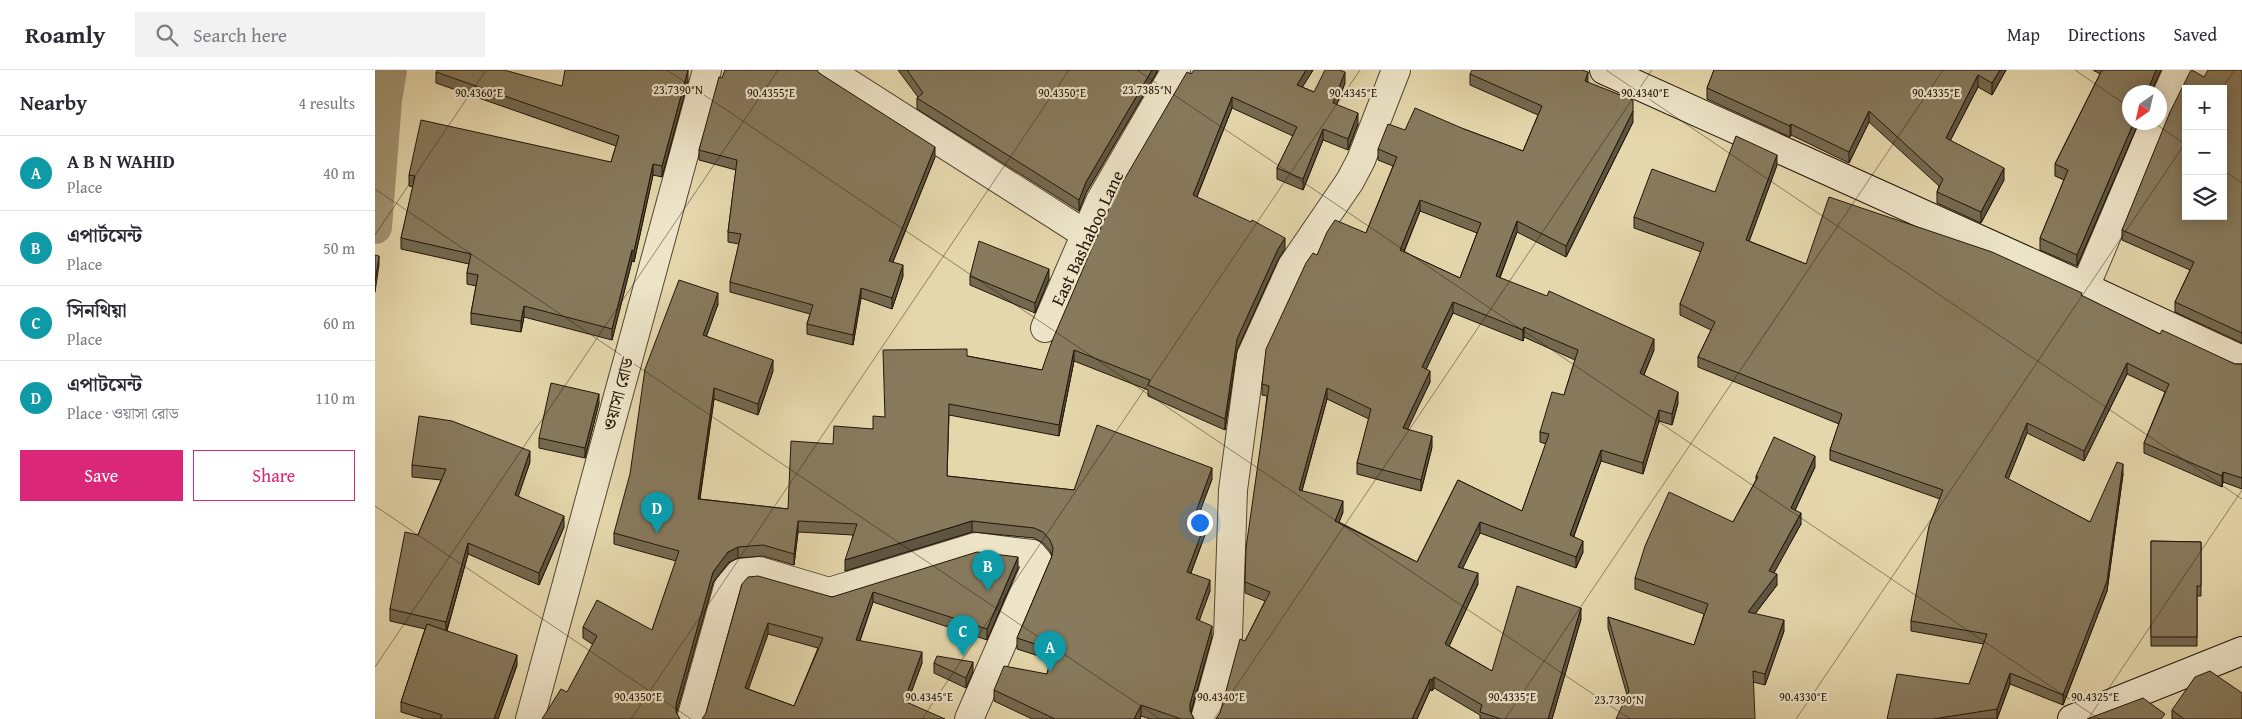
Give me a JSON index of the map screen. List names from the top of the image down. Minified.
{"streets":{"street":["East Bashaboo Lane","ওয়াসা রোড"]},"north":"bottom left","page":{"header":"Roamly","search":"Search here","nav":["Map","Directions","Saved"],"heading":["Nearby","4 results"],"map_buttons":["+","−"],"list":[{"mark":"A","name":"A B N WAHID","note":"Place","value":"40 m"},{"mark":"B","name":"এপার্টমেন্ট","note":"Place","value":"50 m"},{"mark":"C","name":"সিনথিয়া","note":"Place","value":"60 m"},{"mark":"D","name":"এপাটমেন্ট","note":"Place · ওয়াসা রোড","value":"110 m"}],"buttons":["Save","Share"],"pins":["D","B","C","A"]},"coordinates":["23.7390°N","23.7385°N","90.4360°E","90.4355°E","90.4350°E","90.4345°E","90.4340°E","90.4335°E","90.4330°E","90.4325°E"]}
